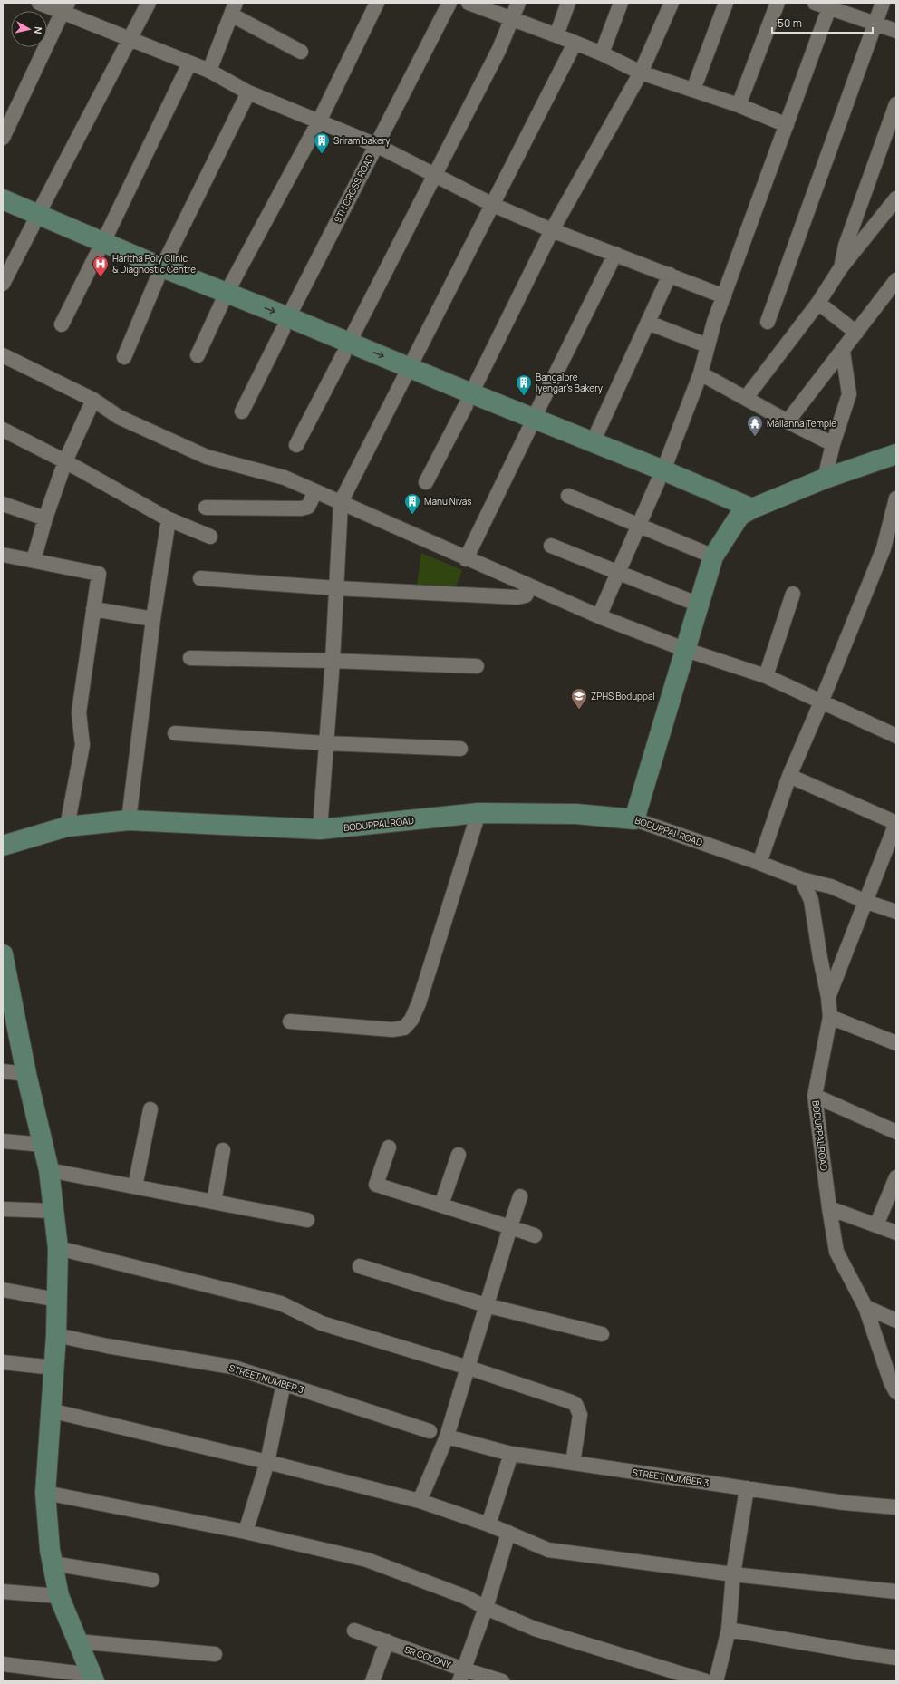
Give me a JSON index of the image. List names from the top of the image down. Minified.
{"streets":{"street":["9TH CROSS ROAD","BODUPPAL ROAD","STREET NUMBER 3","SR COLONY"]},"places":{"building":["Sriram bakery","Bangalore Iyengar's Bakery","Manu Nivas"],"hospital":["Haritha Poly Clinic & Diagnostic Centre"],"temple":["Mallanna Temple"],"school or university":["ZPHS Boduppal"]},"scale_bar":"50 m","north":"right"}
